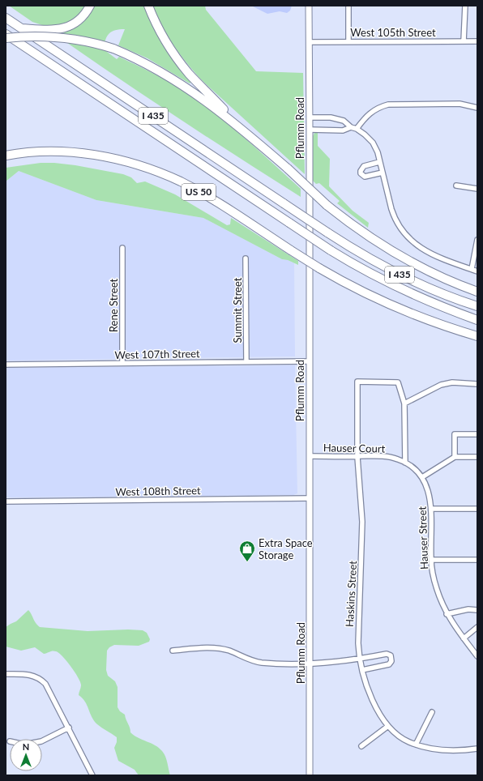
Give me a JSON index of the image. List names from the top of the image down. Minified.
{"streets":{"highway":["I 435","US 50"],"main road":["Pflumm Road"],"street":["West 105th Street","Rene Street","Summit Street","West 107th Street","Hauser Court","West 108th Street","Hauser Street","Haskins Street"]},"crossings":[["West 105th Street","Pflumm Road"],["Pflumm Road","West 107th Street"],["Pflumm Road","Hauser Court"],["Pflumm Road","West 108th Street"],["Rene Street","West 107th Street"],["Summit Street","West 107th Street"],["Hauser Court","Hauser Street"],["Hauser Court","Haskins Street"]],"places":{"shop":["Extra Space Storage"]},"north":"top"}
